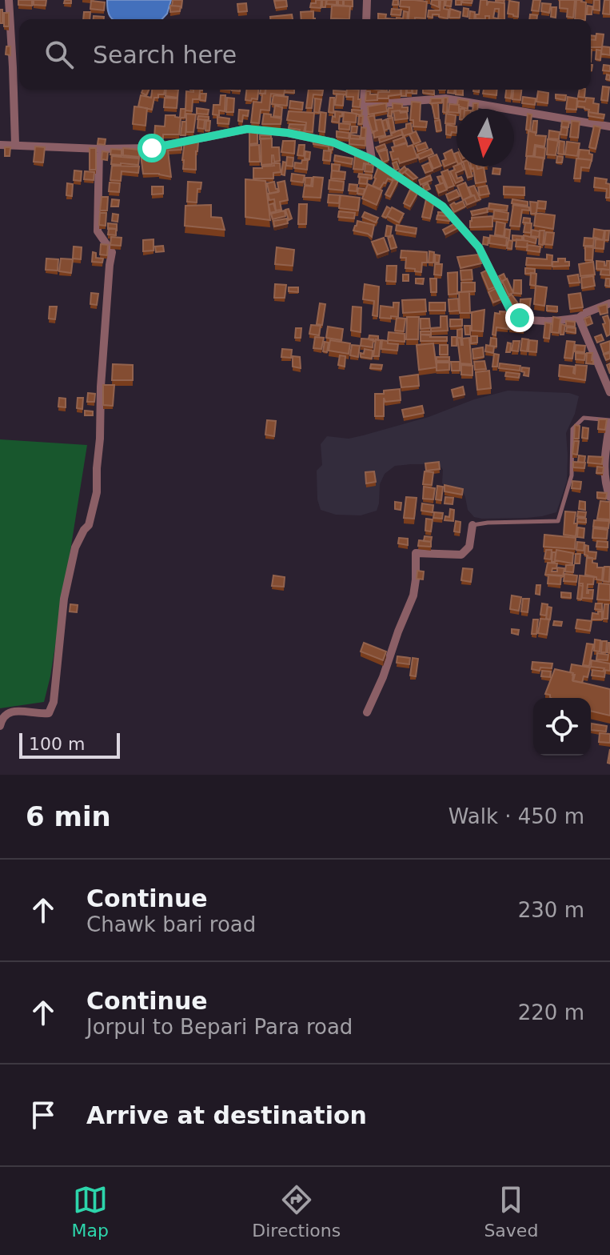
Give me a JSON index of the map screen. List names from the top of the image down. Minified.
{"scale_bar":"100 m","north":"bottom","page":{"search":"Search here","scale":"100 m","heading":["6 min","Walk · 450 m"],"list":[["Continue","Chawk bari road","230 m"],["Continue","Jorpul to Bepari Para road","220 m"],"Arrive at destination"],"nav":["Map","Directions","Saved"]}}
